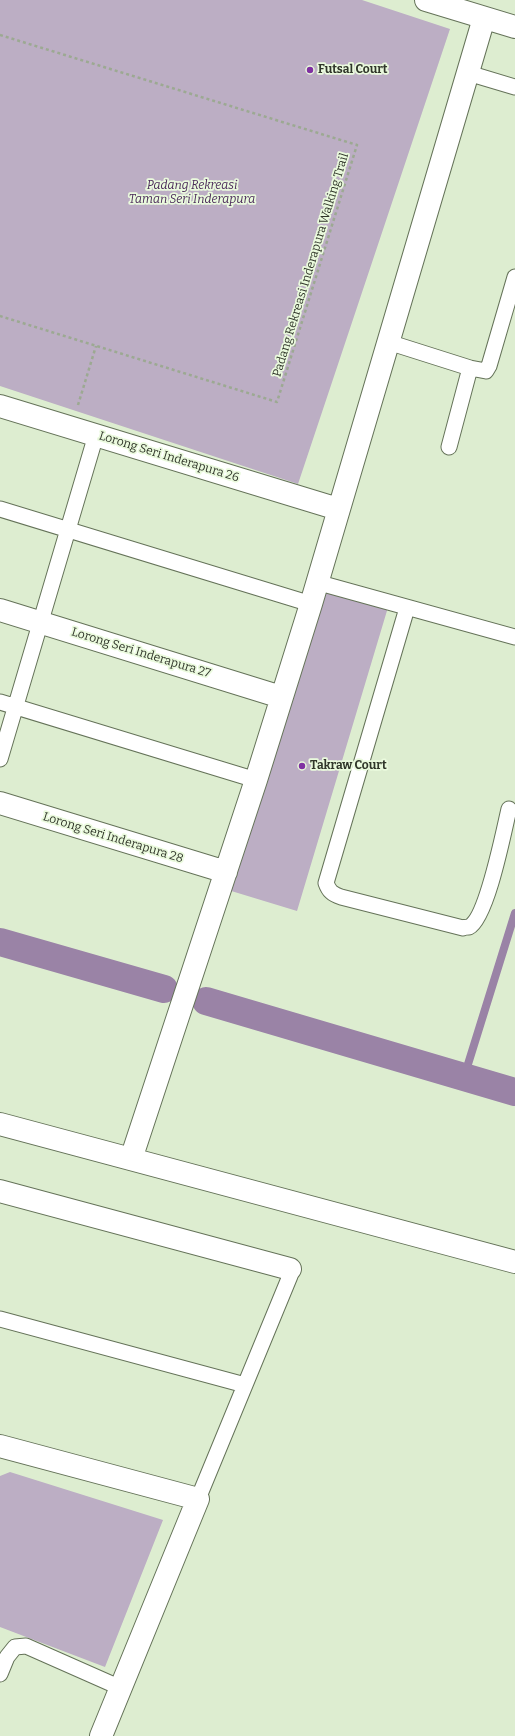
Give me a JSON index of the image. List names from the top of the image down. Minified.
{"streets":{"street":["Lorong Seri Inderapura 26","Lorong Seri Inderapura 27","Lorong Seri Inderapura 28"],"path":["Padang Rekreasi Inderapura Walking Trail"]},"parks":["Padang Rekreasi Taman Seri Inderapura"],"places":["Futsal Court","Takraw Court"]}
